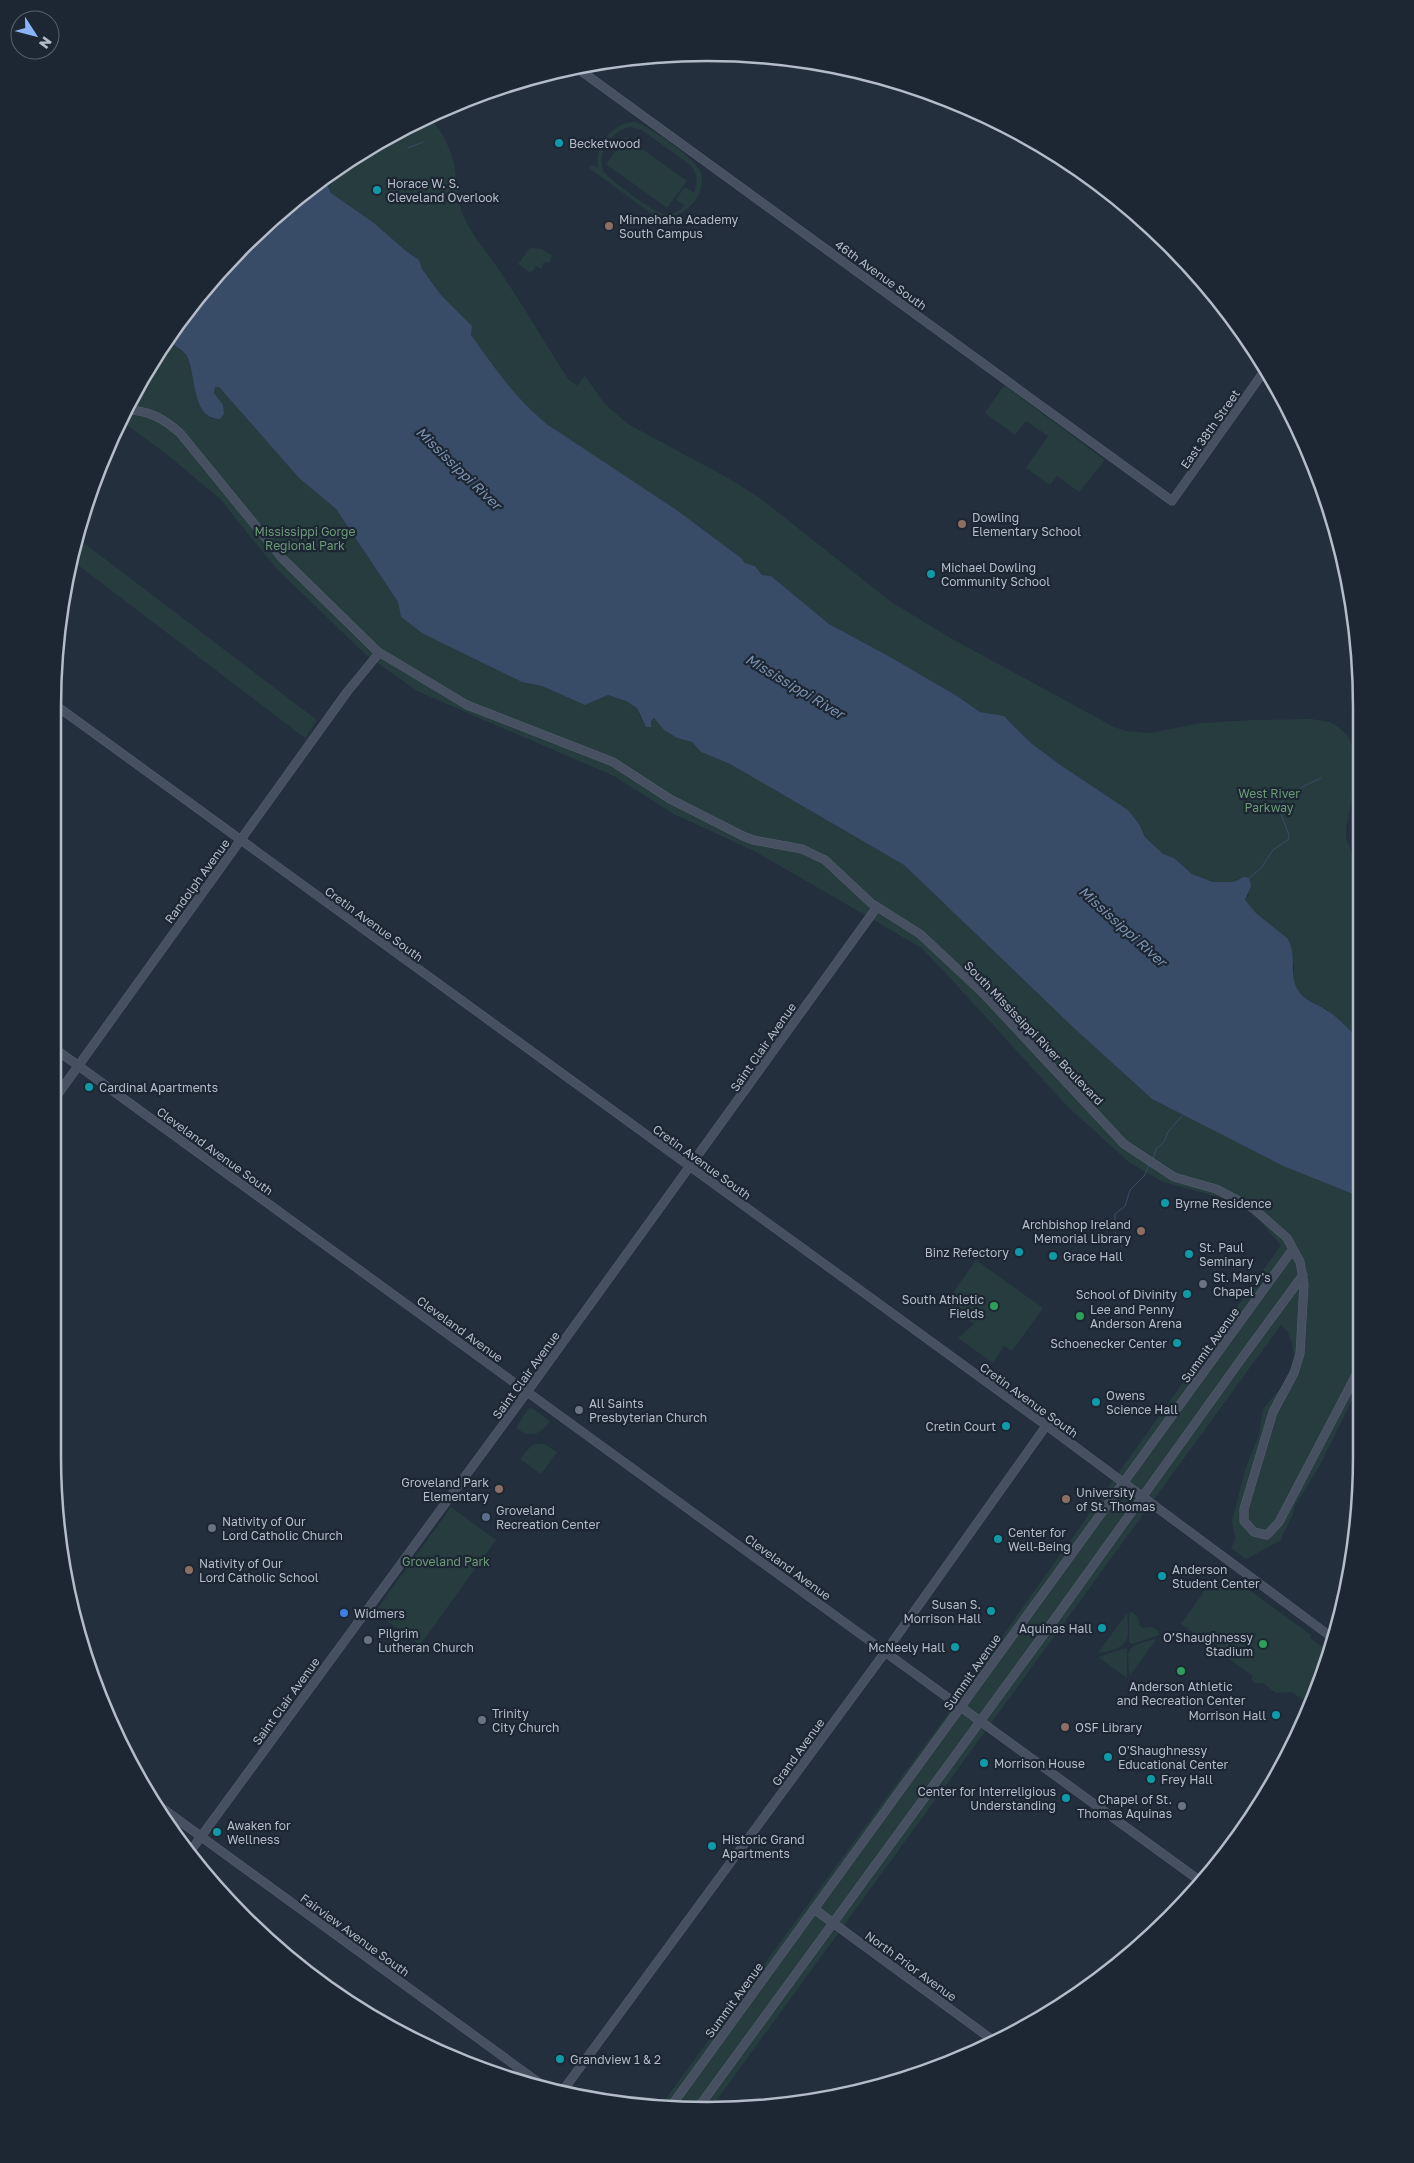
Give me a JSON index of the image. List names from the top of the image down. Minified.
{"streets":{"street":["46th Avenue South","East 38th Street","Randolph Avenue","Cretin Avenue South","South Mississippi River Boulevard","Saint Clair Avenue","Cleveland Avenue South","Cleveland Avenue","Summit Avenue","Grand Avenue","Fairview Avenue South","North Prior Avenue"]},"crossings":[["46th Avenue South","East 38th Street"],["Randolph Avenue","Cretin Avenue South"],["Randolph Avenue","South Mississippi River Boulevard"],["Randolph Avenue","Cleveland Avenue South"],["Cretin Avenue South","Saint Clair Avenue"],["Cretin Avenue South","Summit Avenue"],["Cretin Avenue South","Grand Avenue"],["South Mississippi River Boulevard","Saint Clair Avenue"],["South Mississippi River Boulevard","Summit Avenue"],["Saint Clair Avenue","Cleveland Avenue"],["Saint Clair Avenue","Fairview Avenue South"],["Cleveland Avenue South","Cleveland Avenue"],["Cleveland Avenue","Summit Avenue"],["Cleveland Avenue","Grand Avenue"],["Summit Avenue","North Prior Avenue"]],"water":["Mississippi River"],"parks":["Mississippi Gorge Regional Park","West River Parkway","Groveland Park"],"places":["Becketwood","Horace W. S. Cleveland Overlook","Minnehaha Academy South Campus","Dowling Elementary School","Michael Dowling Community School","Cardinal Apartments","Byrne Residence","Archbishop Ireland Memorial Library","Binz Refectory","St. Paul Seminary","Grace Hall","St. Mary's Chapel","School of Divinity","South Athletic Fields","Lee and Penny Anderson Arena","Schoenecker Center","Owens Science Hall","All Saints Presbyterian Church","Cretin Court","Groveland Park Elementary","University of St. Thomas","Groveland Recreation Center","Nativity of Our Lord Catholic Church","Center for Well-Being","Nativity of Our Lord Catholic School","Anderson Student Center","Susan S. Morrison Hall","Widmers","Aquinas Hall","Pilgrim Lutheran Church","O’Shaughnessy Stadium","McNeely Hall","Anderson Athletic and Recreation Center","Morrison Hall","Trinity City Church","OSF Library","O'Shaughnessy Educational Center","Morrison House","Frey Hall","Center for Interreligious Understanding","Chapel of St. Thomas Aquinas","Awaken for Wellness","Historic Grand Apartments","Grandview 1 & 2"],"north":"bottom right"}
